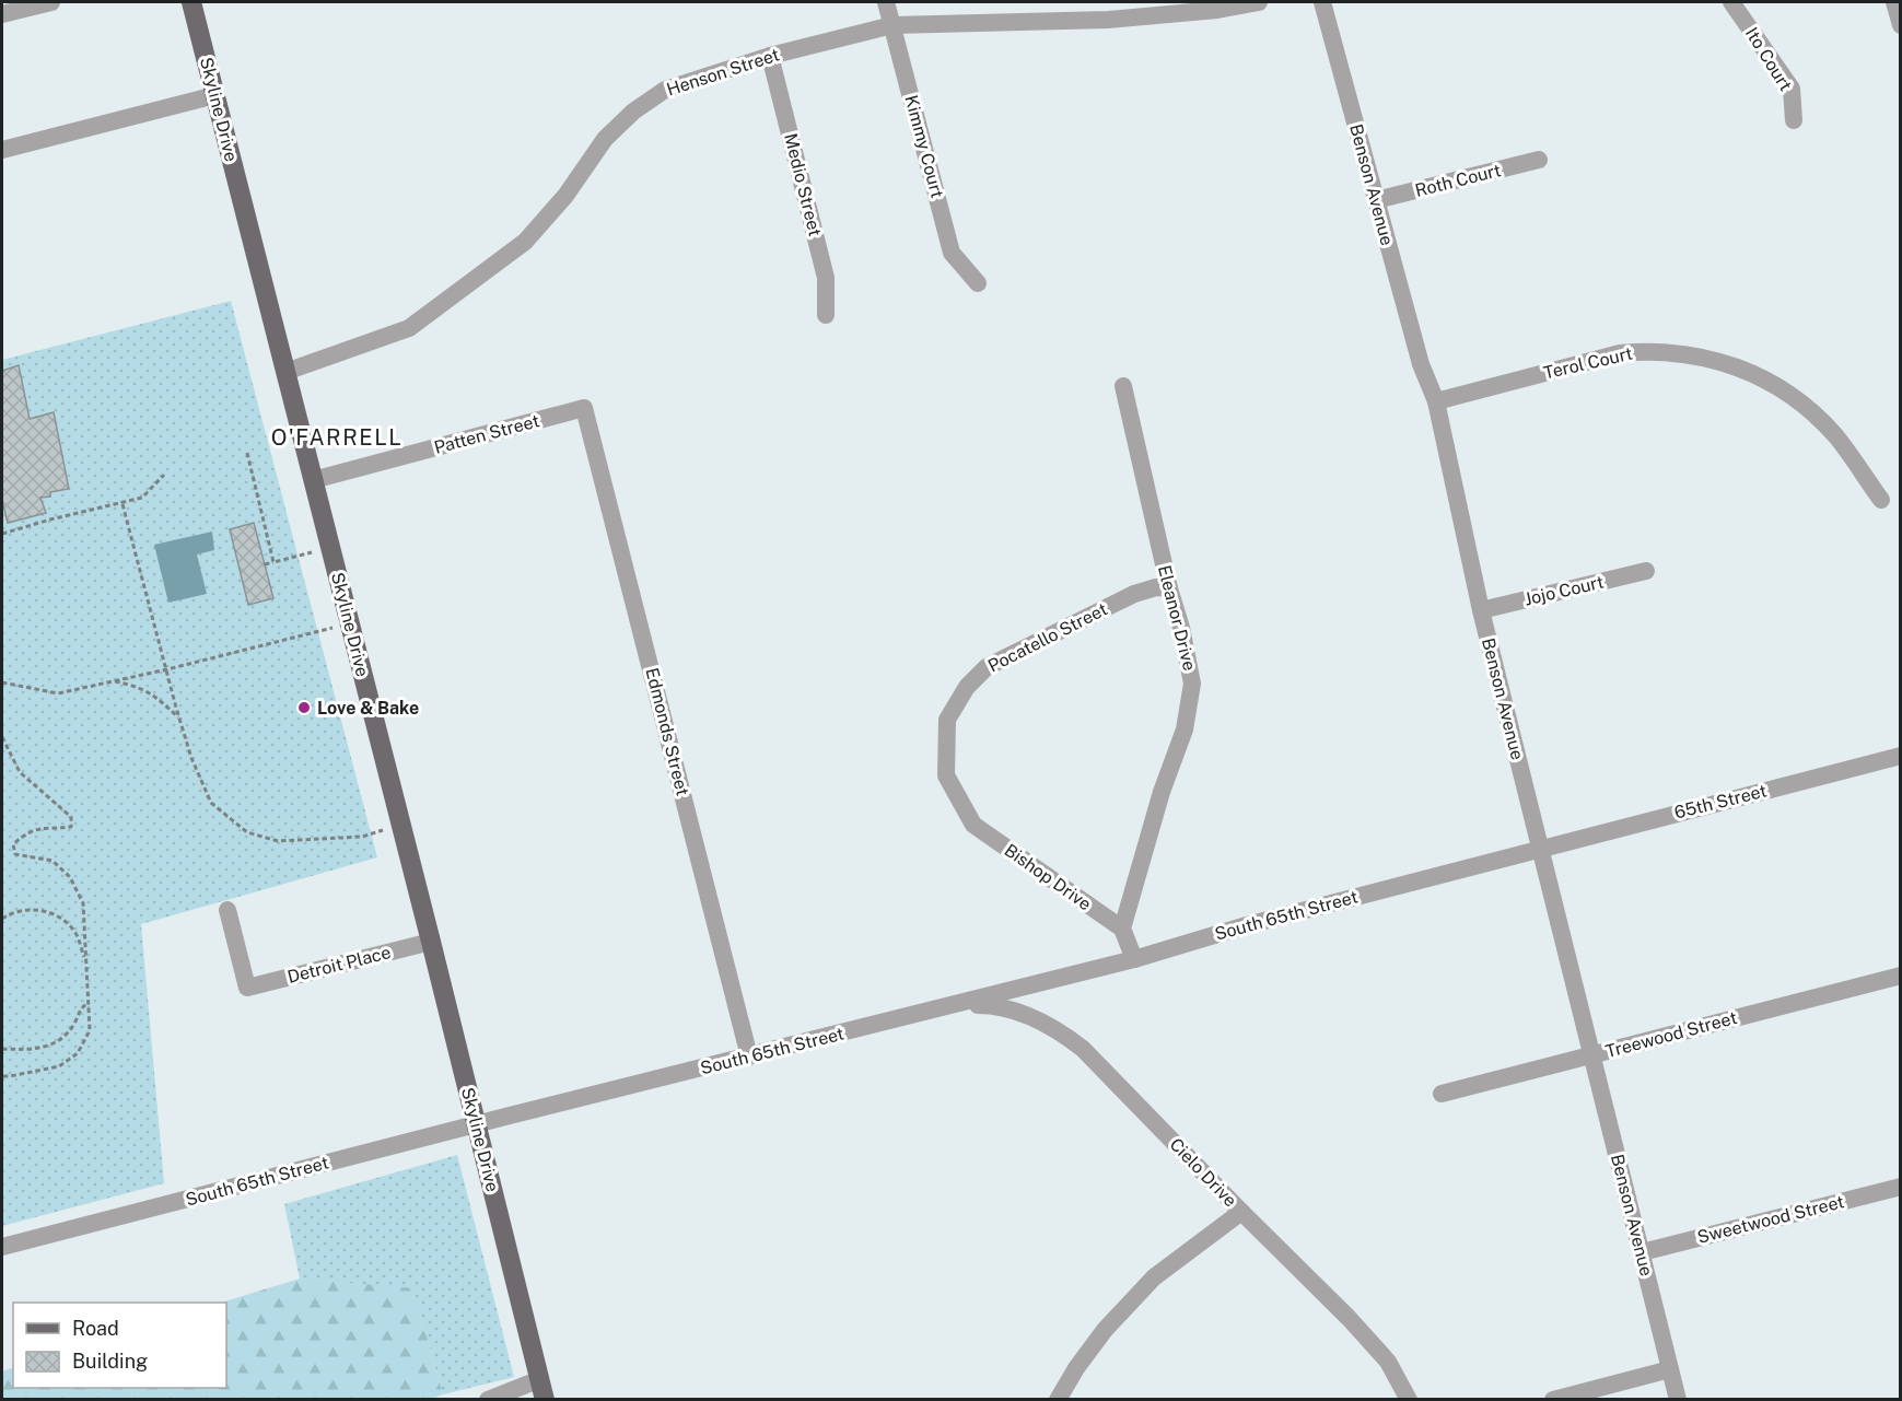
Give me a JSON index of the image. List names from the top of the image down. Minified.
{"streets":{"main road":["Skyline Drive"],"street":["Ito Court","Henson Street","Kimmy Court","Roth Court","Medio Street","Benson Avenue","Terol Court","Patten Street","Jojo Court","Eleanor Drive","Pocatello Street","Edmonds Street","65th Street","Bishop Drive","South 65th Street","Detroit Place","Treewood Street","Cielo Drive","Sweetwood Street"]},"crossings":[["Henson Street","Skyline Drive"],["Henson Street","Kimmy Court"],["Henson Street","Medio Street"],["Skyline Drive","Patten Street"],["Skyline Drive","South 65th Street"],["Skyline Drive","Detroit Place"],["Roth Court","Benson Avenue"],["Benson Avenue","Terol Court"],["Benson Avenue","Jojo Court"],["Benson Avenue","65th Street"],["Benson Avenue","South 65th Street"],["Benson Avenue","Treewood Street"],["Benson Avenue","Sweetwood Street"],["Patten Street","Edmonds Street"],["Eleanor Drive","Pocatello Street"],["Eleanor Drive","Bishop Drive"],["Pocatello Street","Bishop Drive"],["Edmonds Street","South 65th Street"],["65th Street","South 65th Street"],["South 65th Street","Cielo Drive"]],"districts":["O'FARRELL"],"places":["Love & Bake"],"legend":["Road","Building"]}
